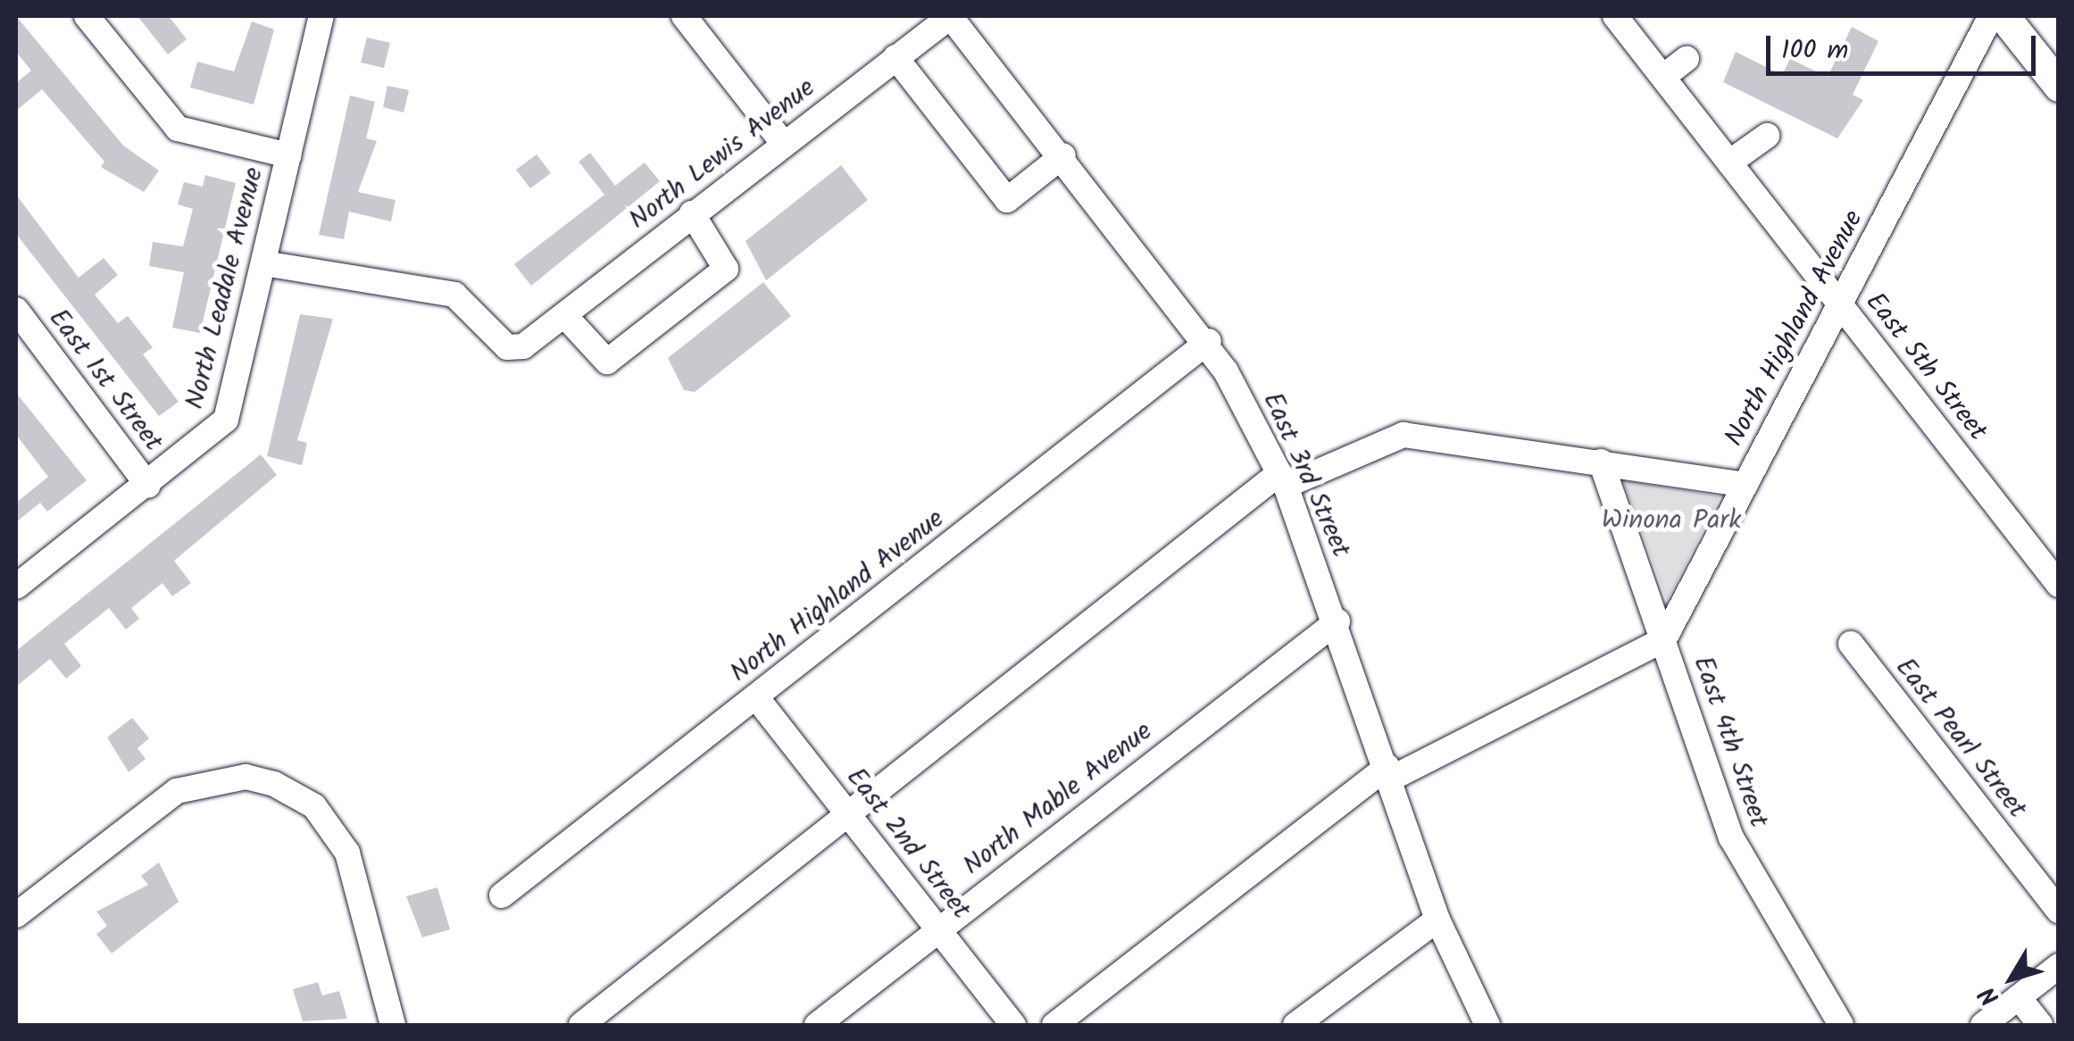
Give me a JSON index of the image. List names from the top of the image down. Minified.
{"streets":{"street":["North Lewis Avenue","North Leadale Avenue","North Highland Avenue","East 5th Street","East 1st Street","East 3rd Street","East Pearl Street","East 4th Street","North Mable Avenue","East 2nd Street"]},"crossings":[["North Lewis Avenue","North Leadale Avenue"],["North Lewis Avenue","East 3rd Street"],["North Leadale Avenue","East 1st Street"],["North Highland Avenue","East 5th Street"],["North Highland Avenue","East 3rd Street"],["North Highland Avenue","East 4th Street"],["North Highland Avenue","East 2nd Street"],["East 3rd Street","North Mable Avenue"],["North Mable Avenue","East 2nd Street"]],"parks":["Winona Park"],"scale_bar":"100 m","north":"bottom left"}
